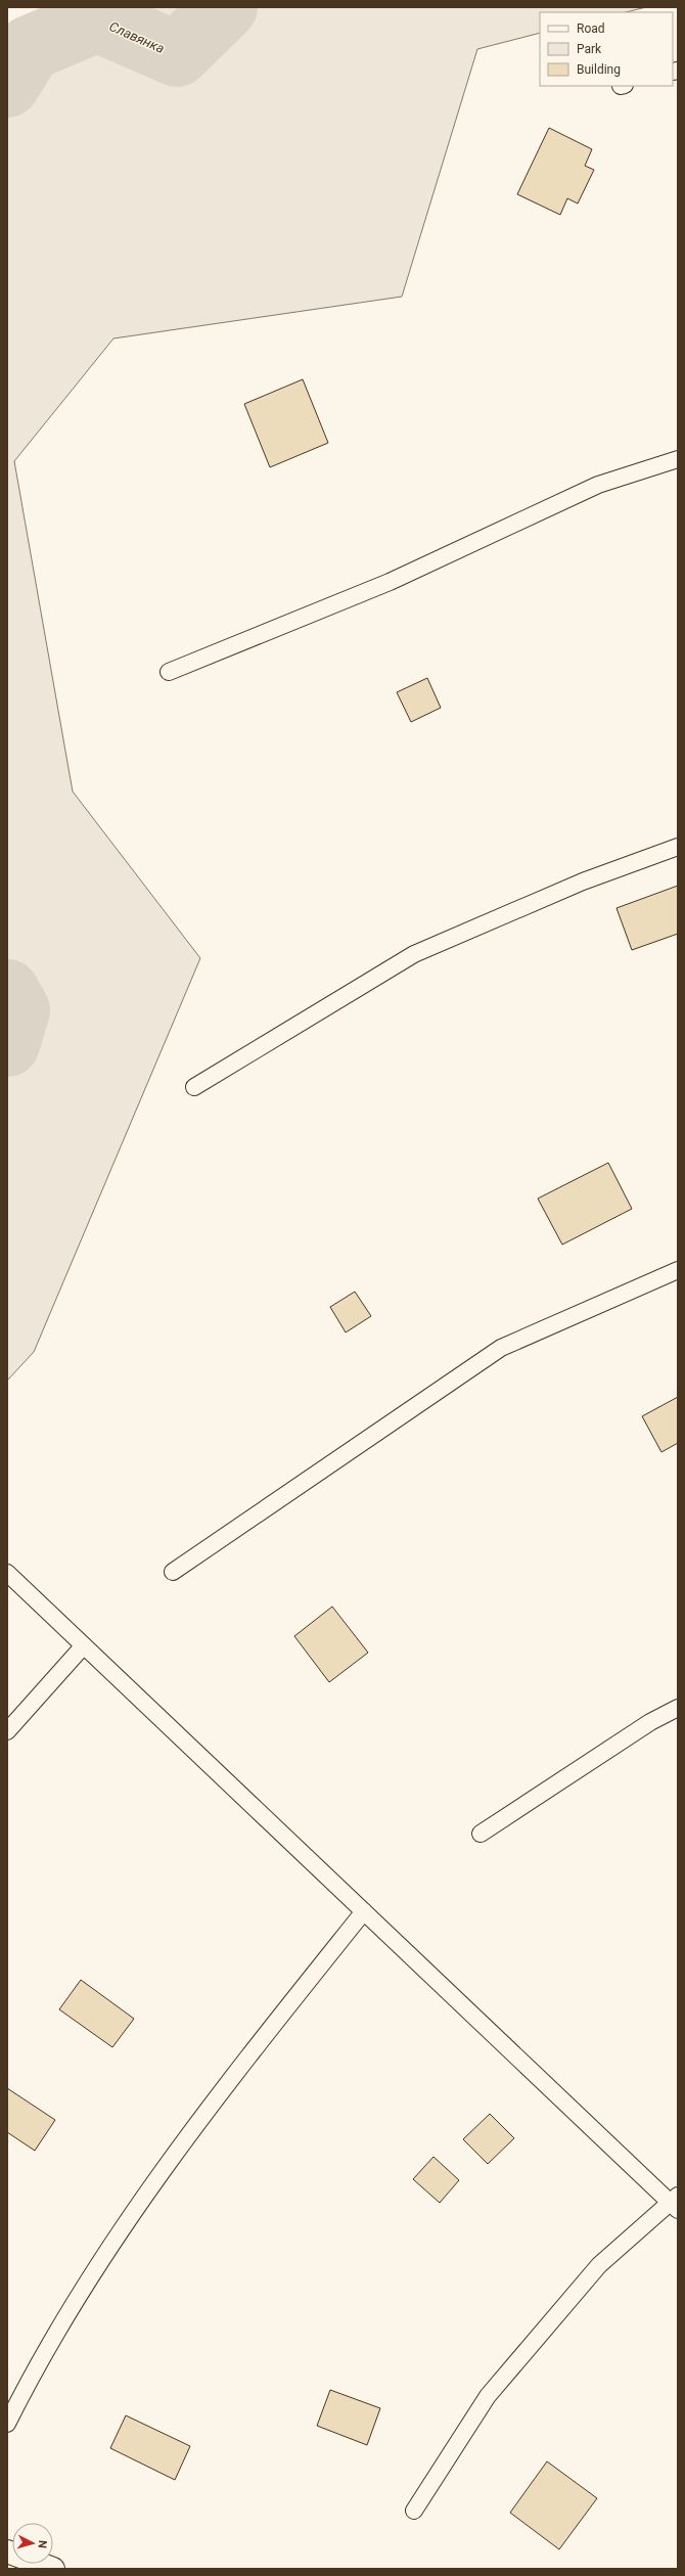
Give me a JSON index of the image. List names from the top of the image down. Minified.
{"water":["Славянка"],"legend":["Road","Park","Building"],"north":"right"}
